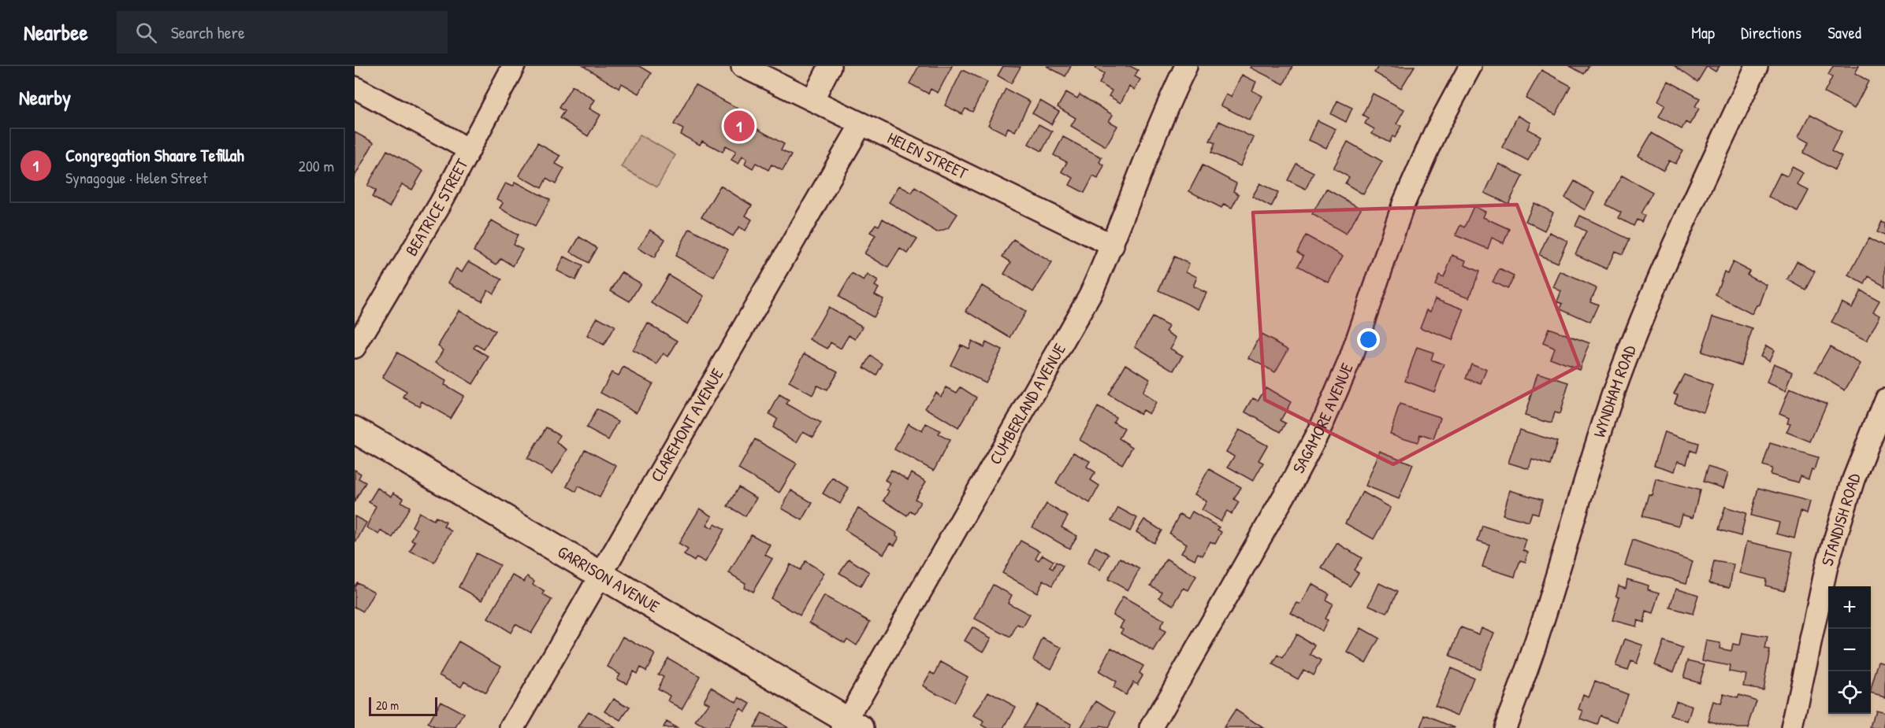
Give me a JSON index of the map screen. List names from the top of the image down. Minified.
{"streets":{"street":["HELEN STREET","BEATRICE STREET","WYNDHAM ROAD","CUMBERLAND AVENUE","SAGAMORE AVENUE","CLAREMONT AVENUE","STANDISH ROAD","GARRISON AVENUE"]},"crossings":[["HELEN STREET","CUMBERLAND AVENUE"],["HELEN STREET","CLAREMONT AVENUE"],["CUMBERLAND AVENUE","GARRISON AVENUE"],["CLAREMONT AVENUE","GARRISON AVENUE"]],"scale_bar":"20 m","page":{"header":"Nearbee","search":"Search here","nav":["Map","Directions","Saved"],"heading":"Nearby","pins":"1","list":[{"mark":"1","name":"Congregation Shaare Tefillah","note":"Synagogue · Helen Street","value":"200 m"}],"map_buttons":["+","−"],"scale":"20 m"}}
